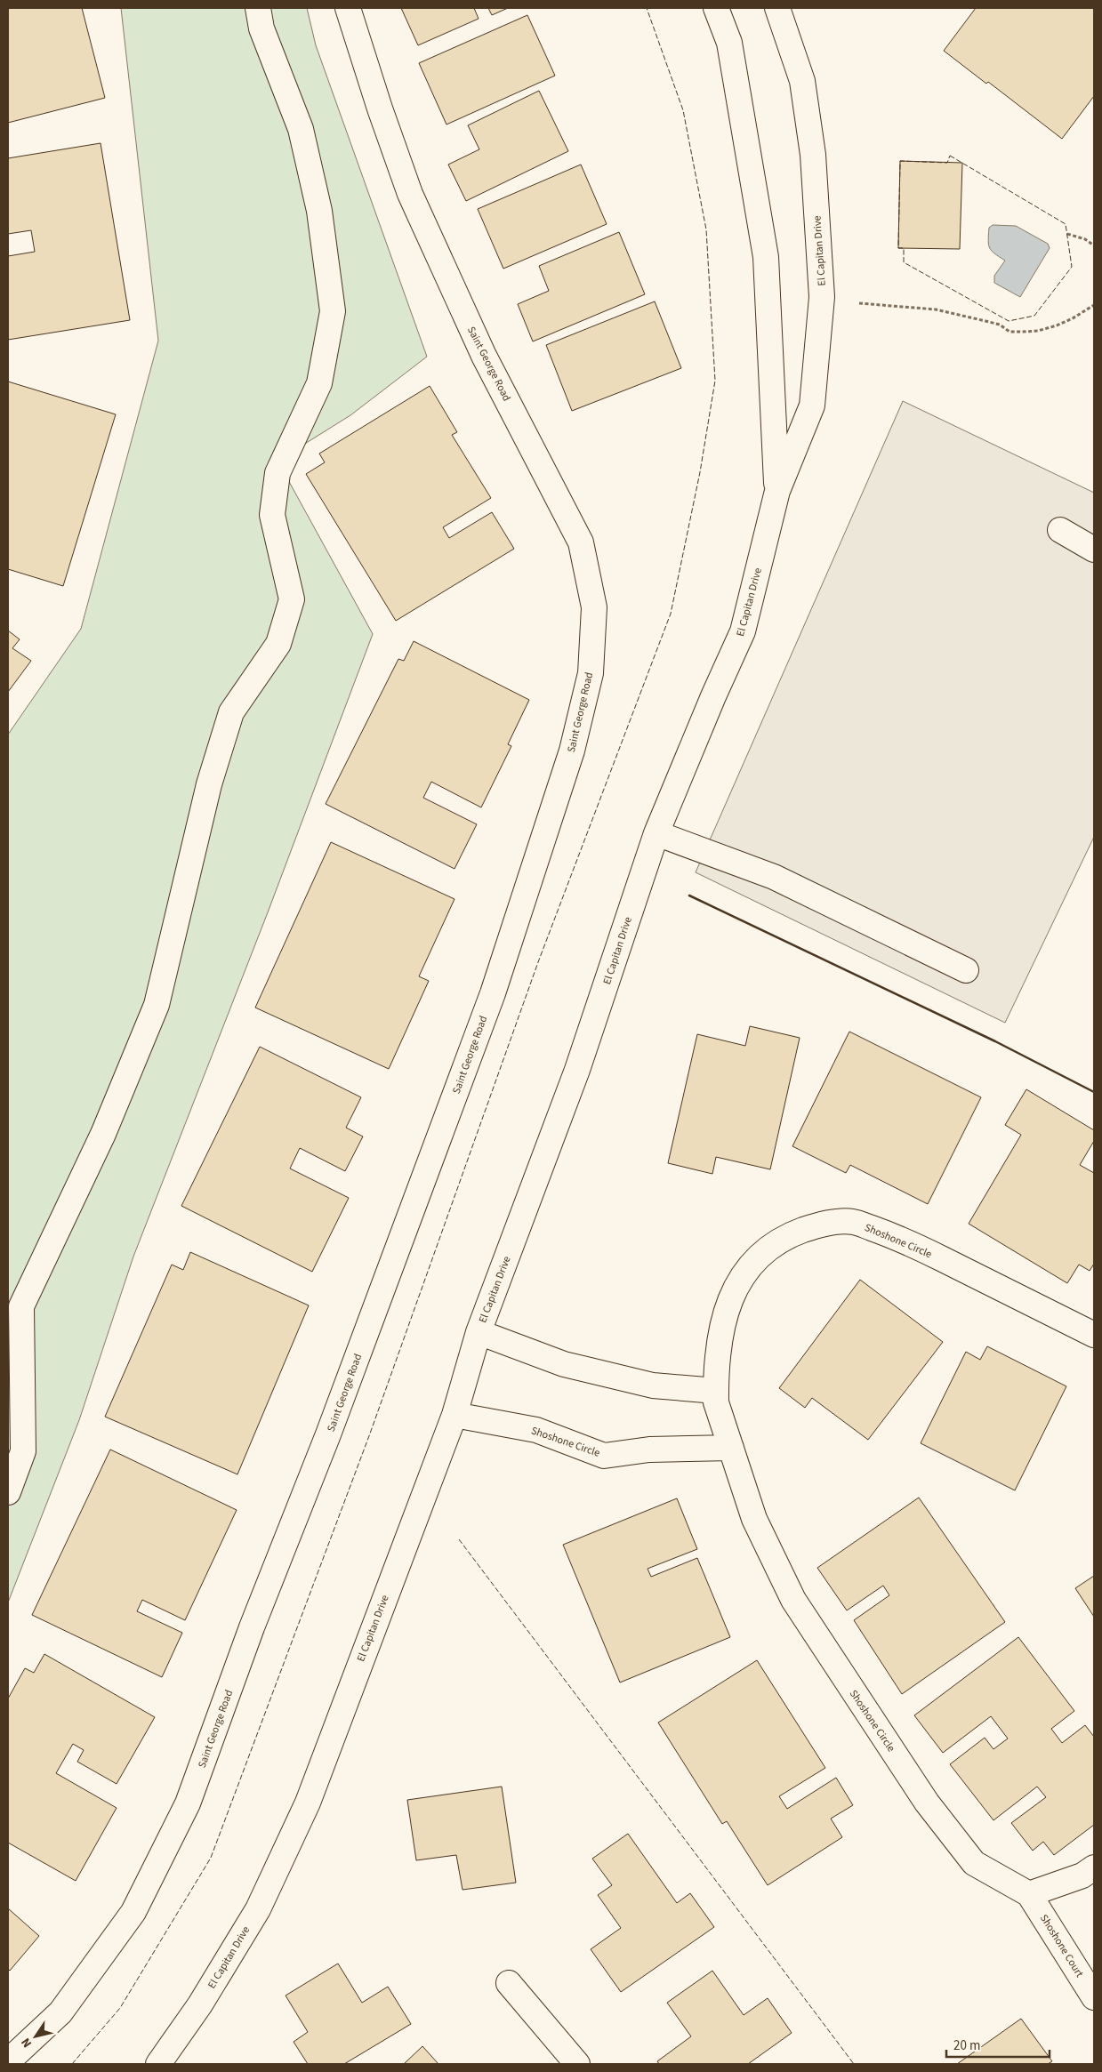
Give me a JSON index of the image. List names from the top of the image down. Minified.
{"streets":{"street":["El Capitan Drive","Saint George Road","Shoshone Circle","Shoshone Court"]},"crossings":[["El Capitan Drive","Shoshone Circle"],["Shoshone Circle","Shoshone Court"]],"scale_bar":"20 m","north":"bottom left"}
